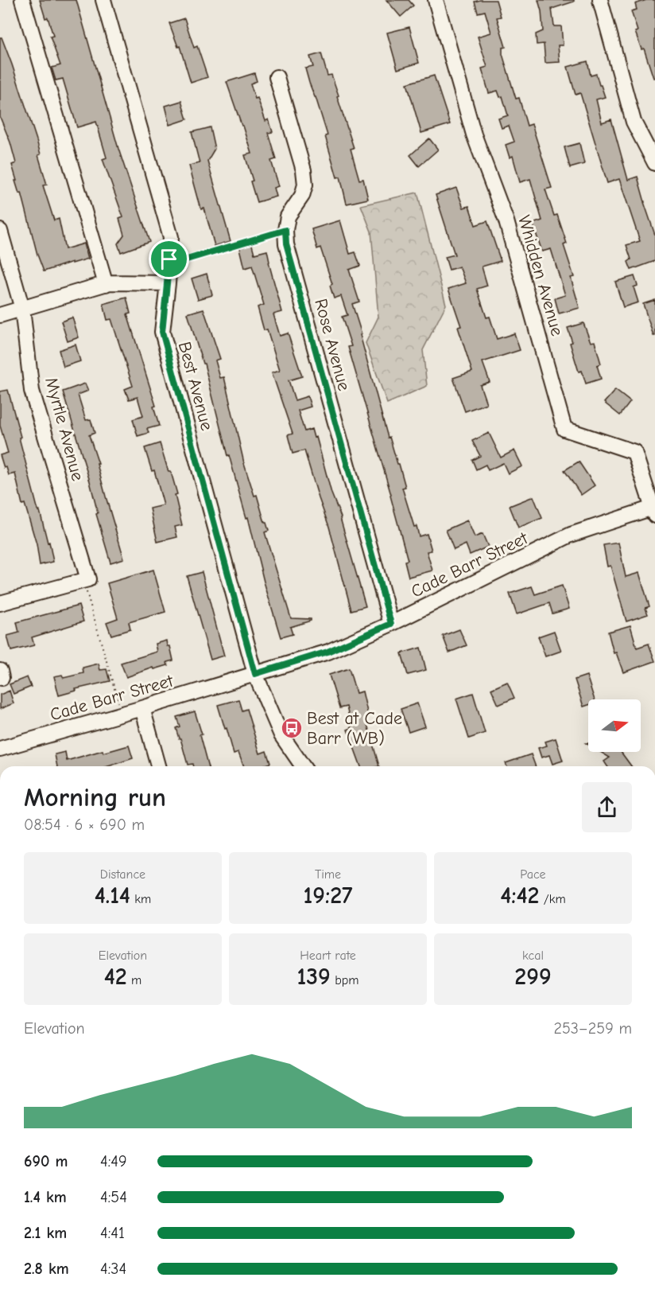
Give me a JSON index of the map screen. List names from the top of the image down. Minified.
{"streets":{"street":["Whidden Avenue","Rose Avenue","Best Avenue","Myrtle Avenue","Cade Barr Street"]},"crossings":[["Whidden Avenue","Cade Barr Street"],["Rose Avenue","Cade Barr Street"],["Best Avenue","Cade Barr Street"]],"places":{"bus stop":["Best at Cade Barr (WB)"]},"north":"right","page":{"heading":["Morning run","08:54 · 6 × 690 m"],"stats":[["Distance","4.14 km"],["Time","19:27"],["Pace","4:42 /km"],["Elevation","42 m"],["Heart rate","139 bpm"],["kcal","299"]],"chart":["Elevation","253–259 m"],"list":[{"name":"690 m","note":"4:49"},{"name":"1.4 km","note":"4:54"},{"name":"2.1 km","note":"4:41"},{"name":"2.8 km","note":"4:34"}]}}
